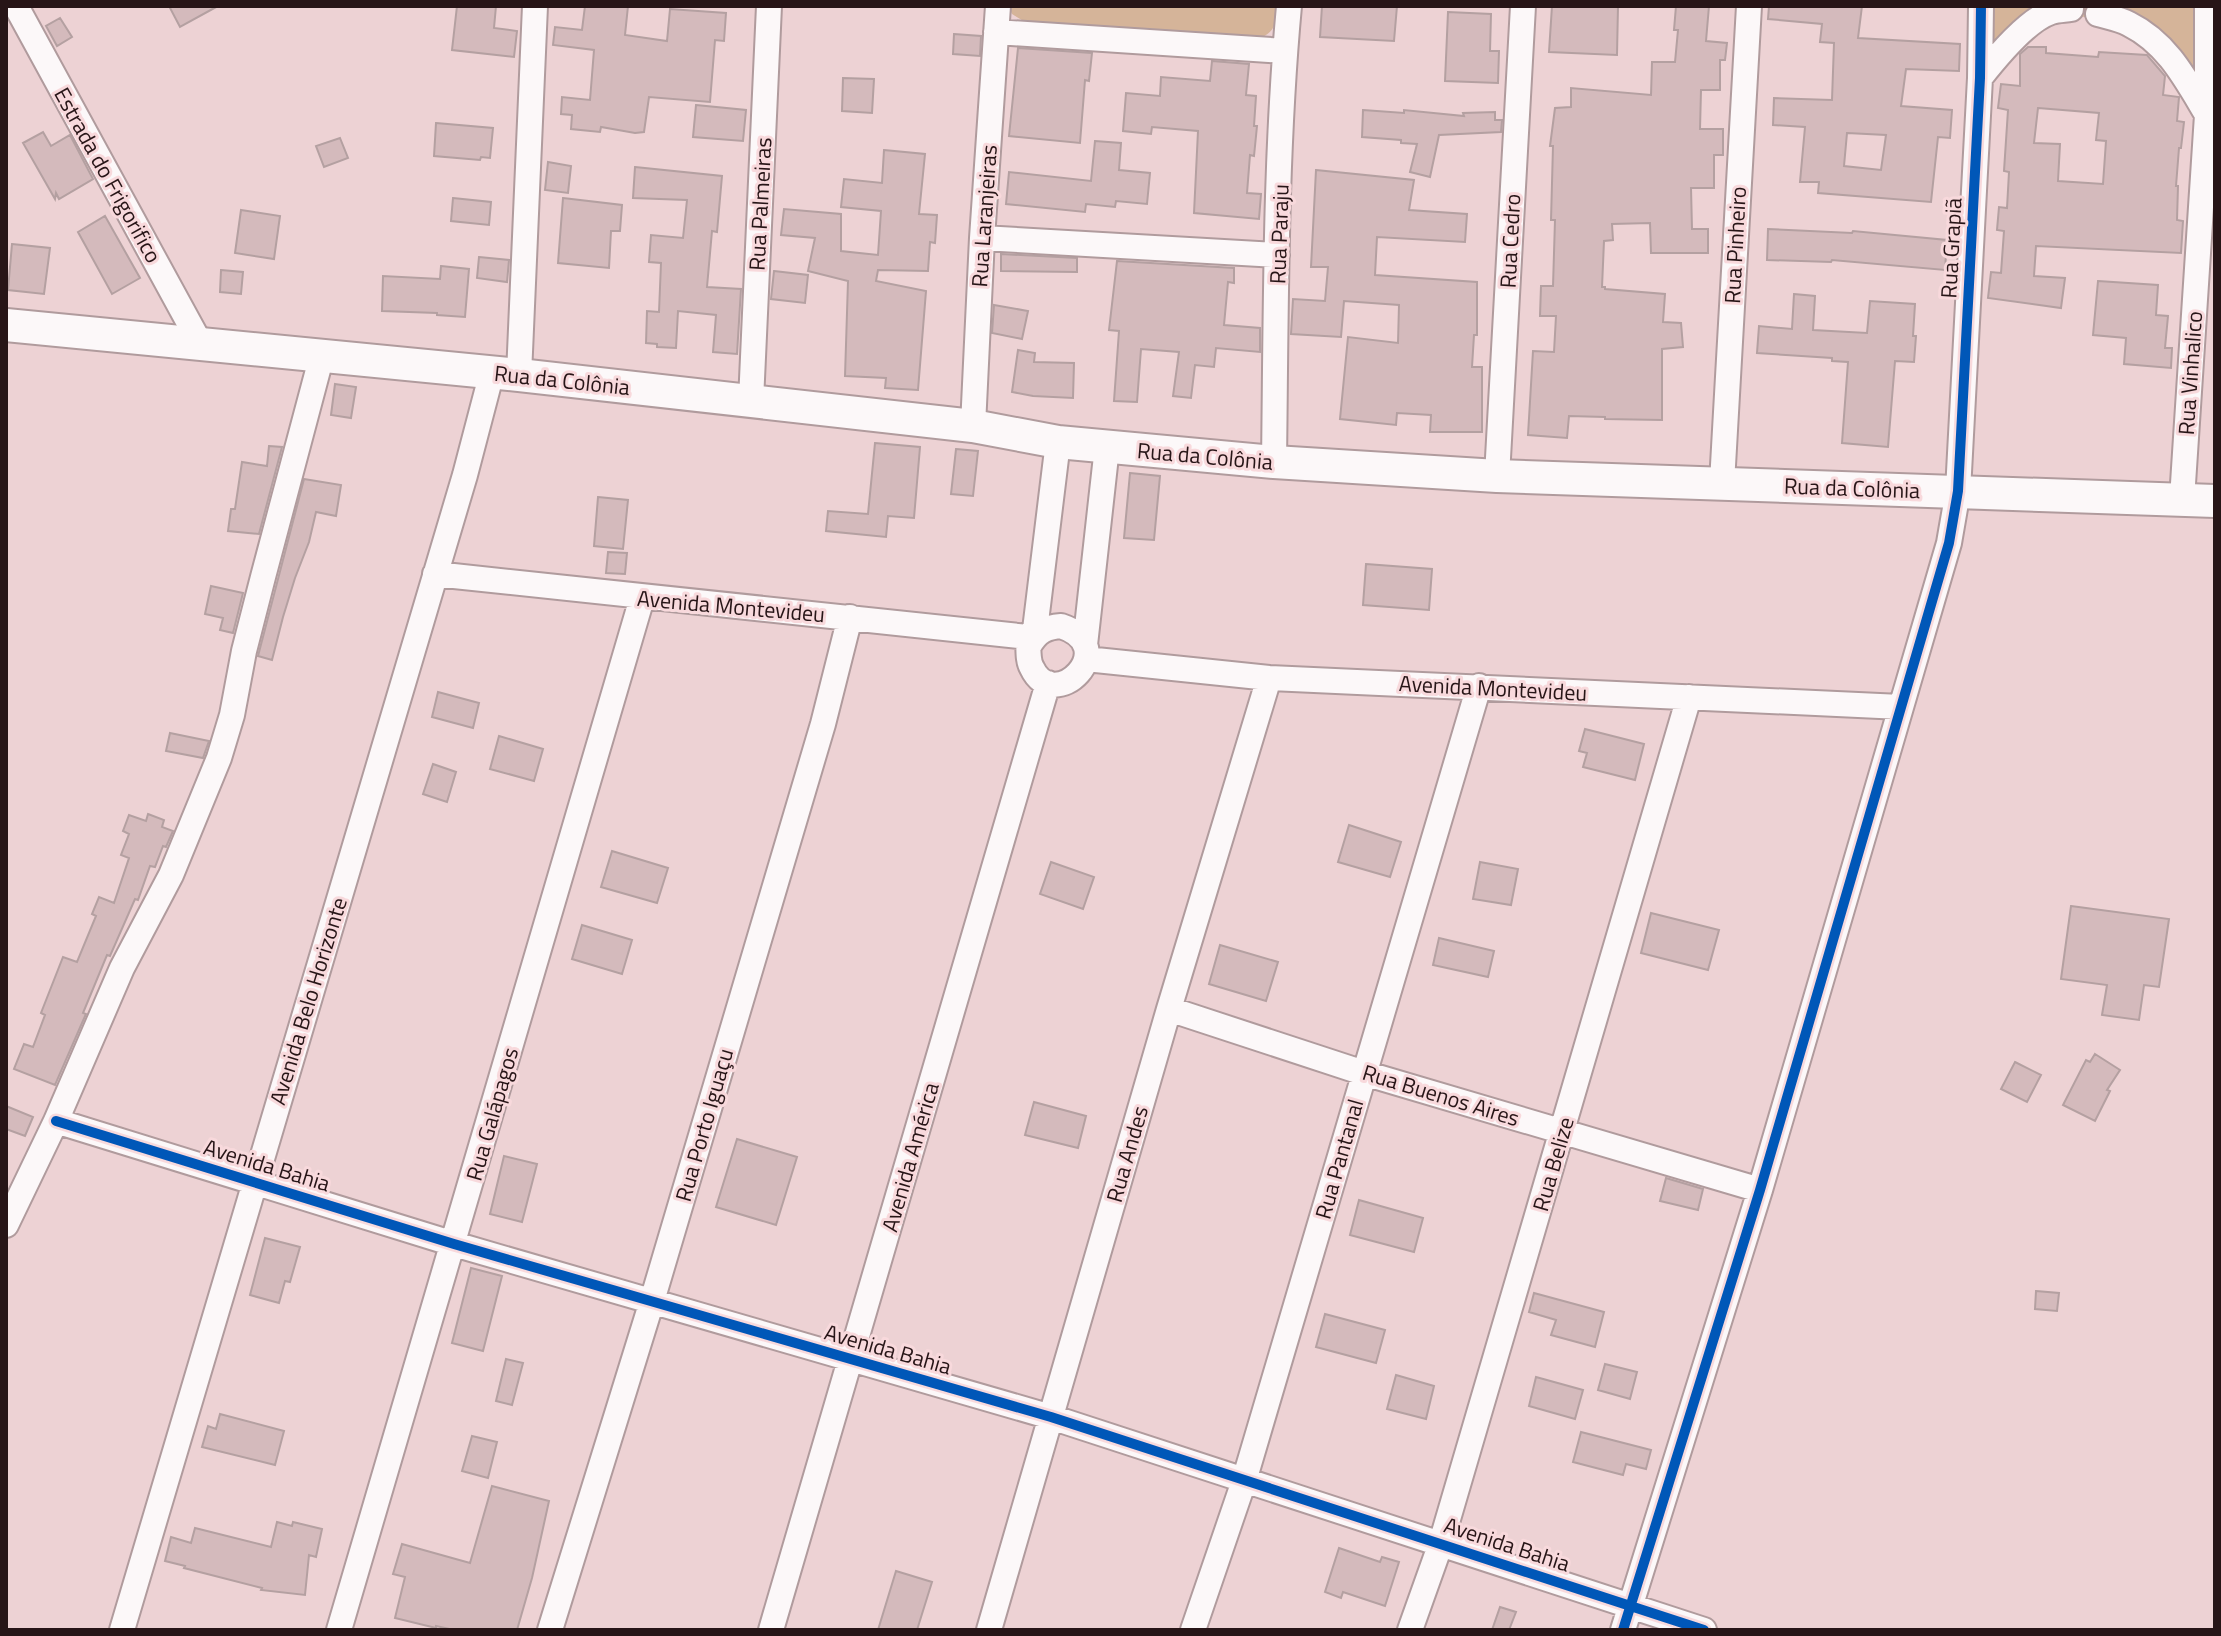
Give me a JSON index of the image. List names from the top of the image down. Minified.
{"streets":{"main road":["Rua da Colônia"],"street":["Estrada do Frigorifico","Rua Palmeiras","Rua Laranjeiras","Rua Paraju","Rua Cedro","Rua Pinheiro","Rua Grapiã","Rua Vinhalico","Avenida Montevideu","Avenida Belo Horizonte","Rua Buenos Aires","Rua Galápagos","Rua Porto Iguaçu","Rua Andes","Avenida América","Rua Pantanal","Rua Belize","Avenida Bahia"]},"crossings":[["Estrada do Frigorifico","Rua da Colônia"],["Rua Palmeiras","Rua da Colônia"],["Rua Laranjeiras","Rua da Colônia"],["Rua Paraju","Rua da Colônia"],["Rua Cedro","Rua da Colônia"],["Rua Pinheiro","Rua da Colônia"],["Rua Grapiã","Rua da Colônia"],["Rua Grapiã","Avenida Montevideu"],["Rua Grapiã","Rua Buenos Aires"],["Rua Grapiã","Avenida Bahia"],["Rua Vinhalico","Rua da Colônia"],["Rua da Colônia","Avenida Belo Horizonte"],["Avenida Montevideu","Avenida Belo Horizonte"],["Avenida Montevideu","Rua Galápagos"],["Avenida Montevideu","Rua Porto Iguaçu"],["Avenida Montevideu","Rua Andes"],["Avenida Montevideu","Avenida América"],["Avenida Montevideu","Rua Pantanal"],["Avenida Montevideu","Rua Belize"],["Avenida Belo Horizonte","Avenida Bahia"],["Rua Buenos Aires","Rua Andes"],["Rua Buenos Aires","Rua Pantanal"],["Rua Buenos Aires","Rua Belize"],["Rua Galápagos","Avenida Bahia"],["Rua Porto Iguaçu","Avenida Bahia"],["Rua Andes","Avenida Bahia"],["Avenida América","Avenida Bahia"],["Rua Pantanal","Avenida Bahia"],["Rua Belize","Avenida Bahia"]]}
